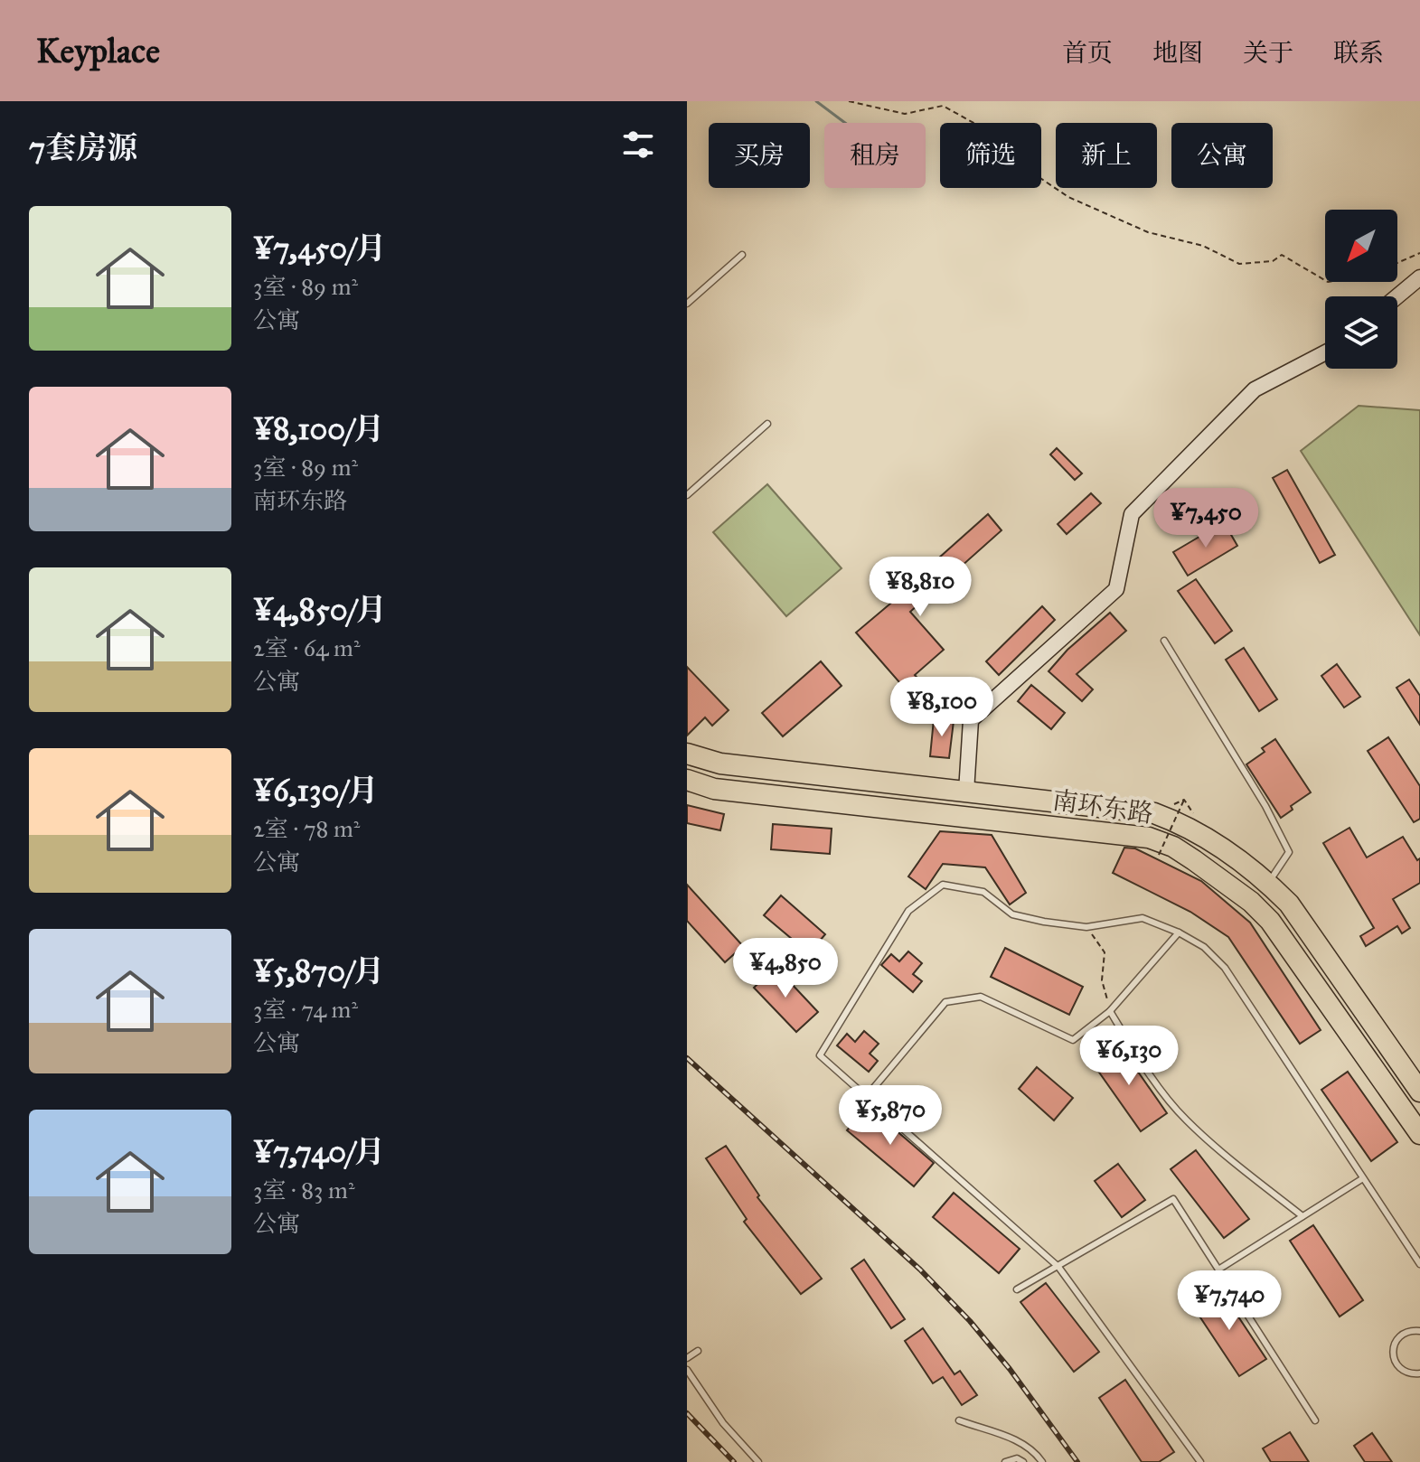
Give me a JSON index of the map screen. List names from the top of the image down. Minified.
{"streets":{"highway":["南环东路"]},"north":"bottom left","page":{"header":"Keyplace","nav":["首页","地图","关于","联系"],"heading":"7套房源","chip":["买房","租房","筛选","新上","公寓"],"list":[{"name":"¥7,450/月","note":"3室 · 89 m² · 公寓"},{"name":"¥8,100/月","note":"3室 · 89 m² · 南环东路"},{"name":"¥4,850/月","note":"2室 · 64 m² · 公寓"},{"name":"¥6,130/月","note":"2室 · 78 m² · 公寓"},{"name":"¥5,870/月","note":"3室 · 74 m² · 公寓"},{"name":"¥7,740/月","note":"3室 · 83 m² · 公寓"}],"price":["¥7,450","¥8,810","¥8,100","¥4,850","¥6,130","¥5,870","¥7,740"]}}
